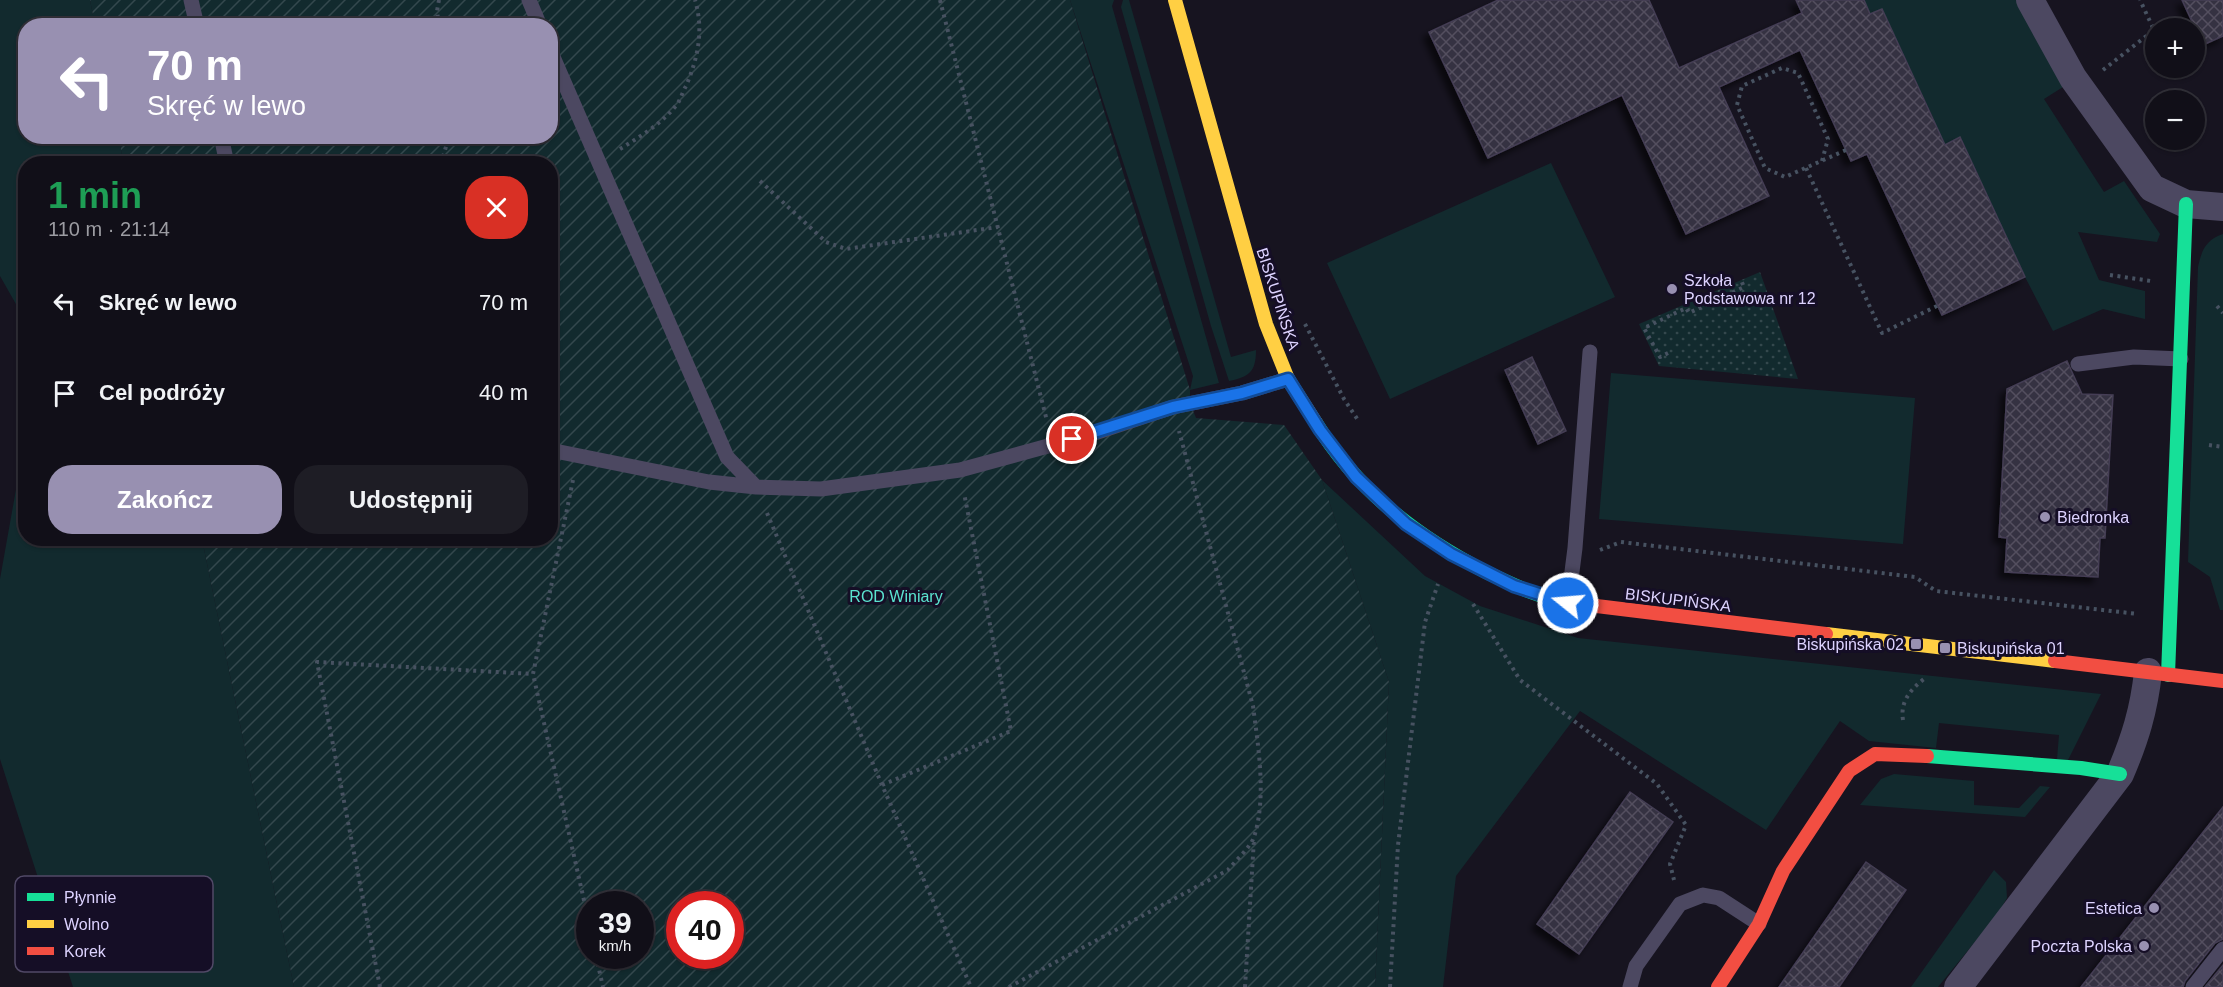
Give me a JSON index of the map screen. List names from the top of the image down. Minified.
{"streets":{"street":["BISKUPIŃSKA"]},"parks":["ROD Winiary"],"places":{"other":["Szkoła Podstawowa nr 12","Biedronka","Estetica","Poczta Polska"],"transit":["Biskupińska 02","Biskupińska 01"]},"legend":["Płynnie","Wolno","Korek"],"page":{"map_buttons":["+","−"],"turn":["70 m","Skręć w lewo"],"heading":["1 min","110 m · 21:14"],"list":[{"name":"Skręć w lewo","value":"70 m"},{"name":"Cel podróży","value":"40 m"}],"buttons":["Zakończ","Udostępnij"],"speed":"39 km/h","limit":"40"}}
